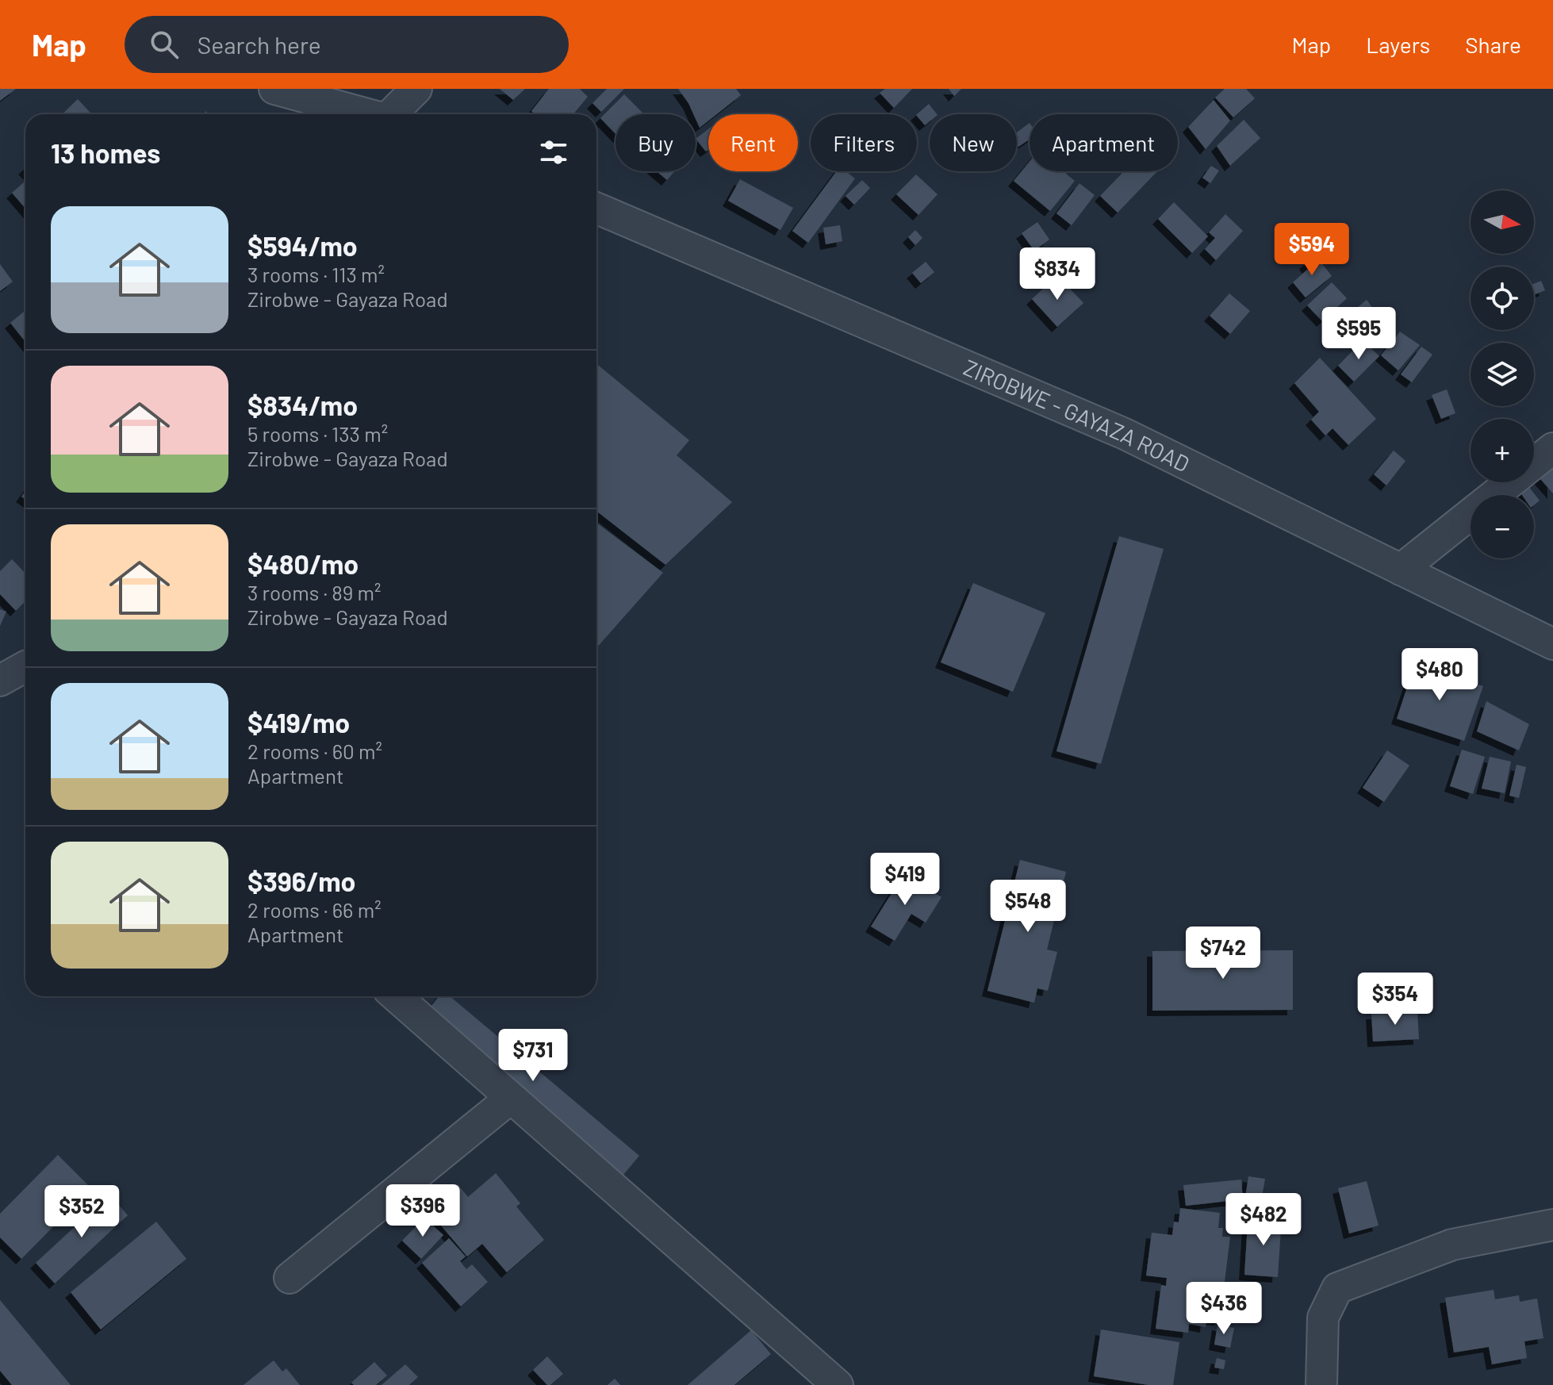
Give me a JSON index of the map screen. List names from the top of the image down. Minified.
{"streets":{"street":["ZIROBWE - GAYAZA ROAD"]},"north":"right","page":{"header":"Map","search":"Search here","nav":["Map","Layers","Share"],"chip":["Buy","Rent","Filters","New","Apartment"],"heading":"13 homes","map_buttons":["+","−"],"list":[{"name":"$594/mo","note":"3 rooms · 113 m² · Zirobwe - Gayaza Road"},{"name":"$834/mo","note":"5 rooms · 133 m² · Zirobwe - Gayaza Road"},{"name":"$480/mo","note":"3 rooms · 89 m² · Zirobwe - Gayaza Road"},{"name":"$419/mo","note":"2 rooms · 60 m² · Apartment"},{"name":"$396/mo","note":"2 rooms · 66 m² · Apartment"}],"price":["$594","$834","$595","$480","$419","$548","$742","$354","$731","$396","$352","$482","$436"]}}
